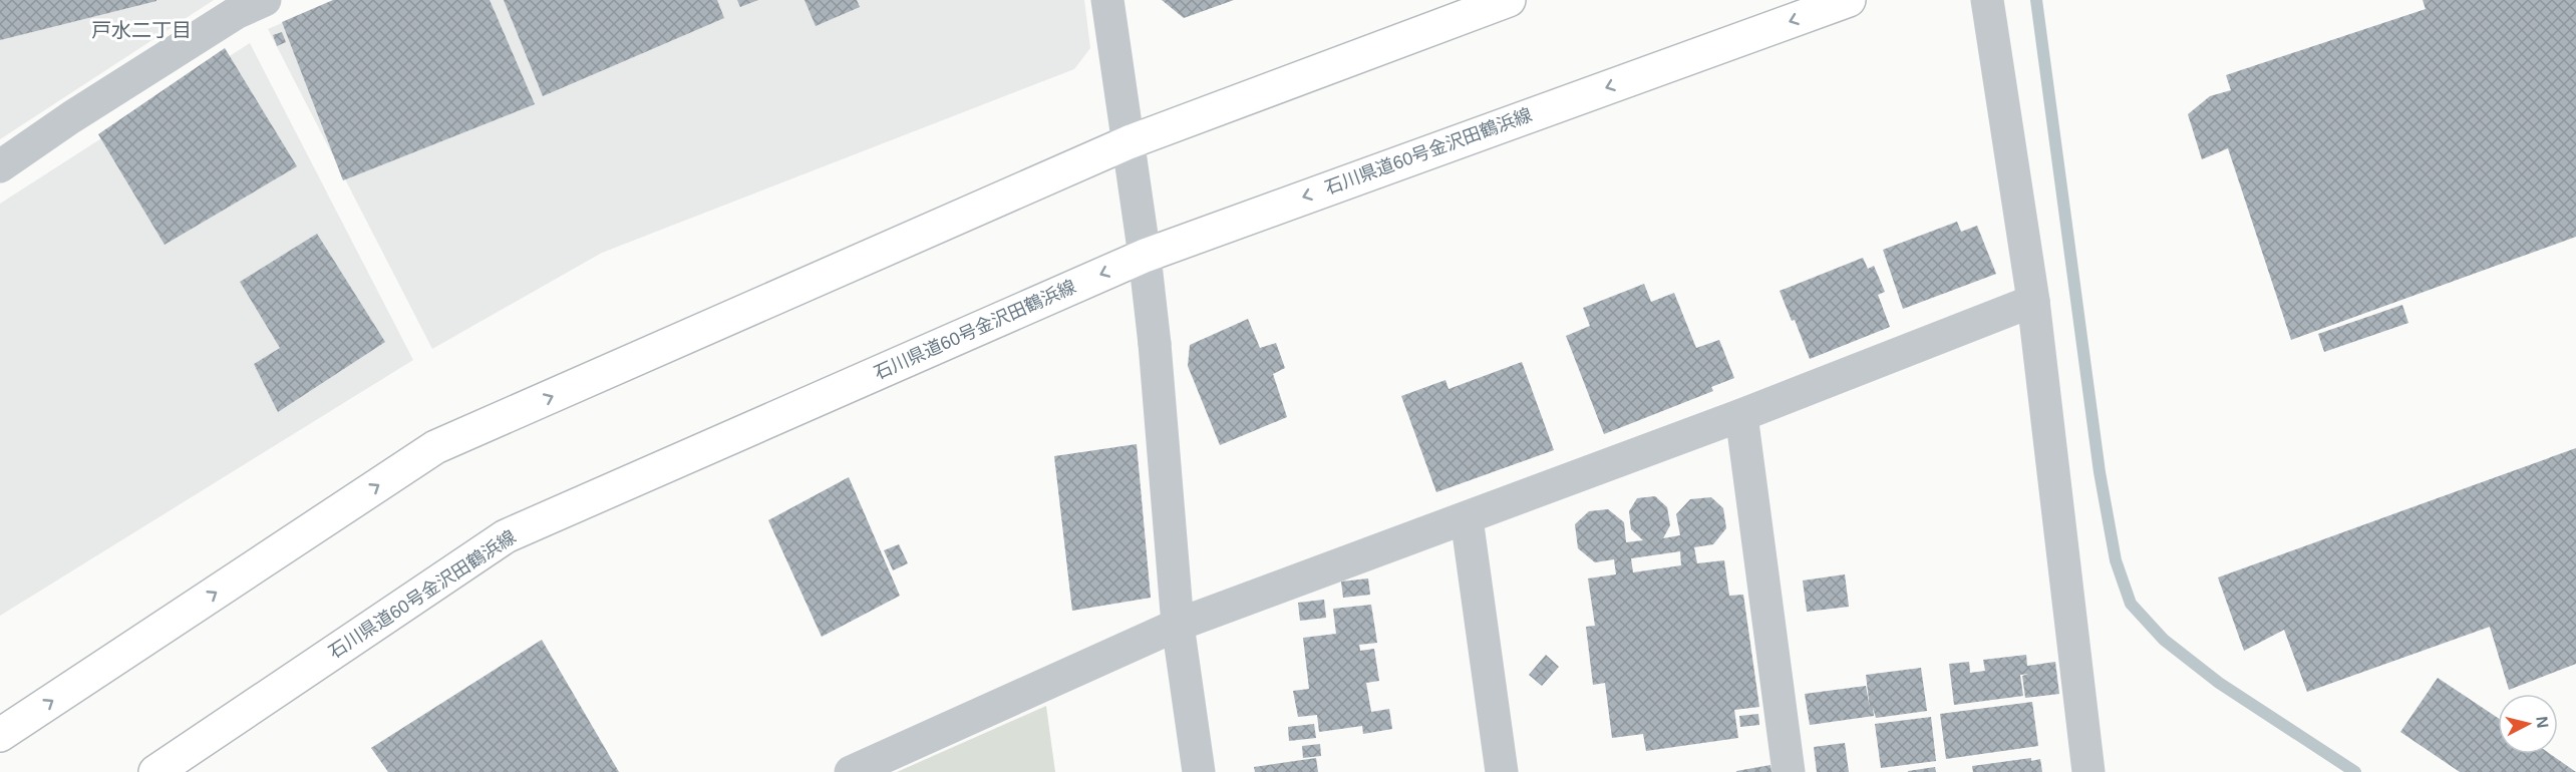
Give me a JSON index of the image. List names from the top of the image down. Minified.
{"streets":{"main road":["石川県道60号金沢田鶴浜線"]},"districts":["戸水二丁目"],"north":"right"}
